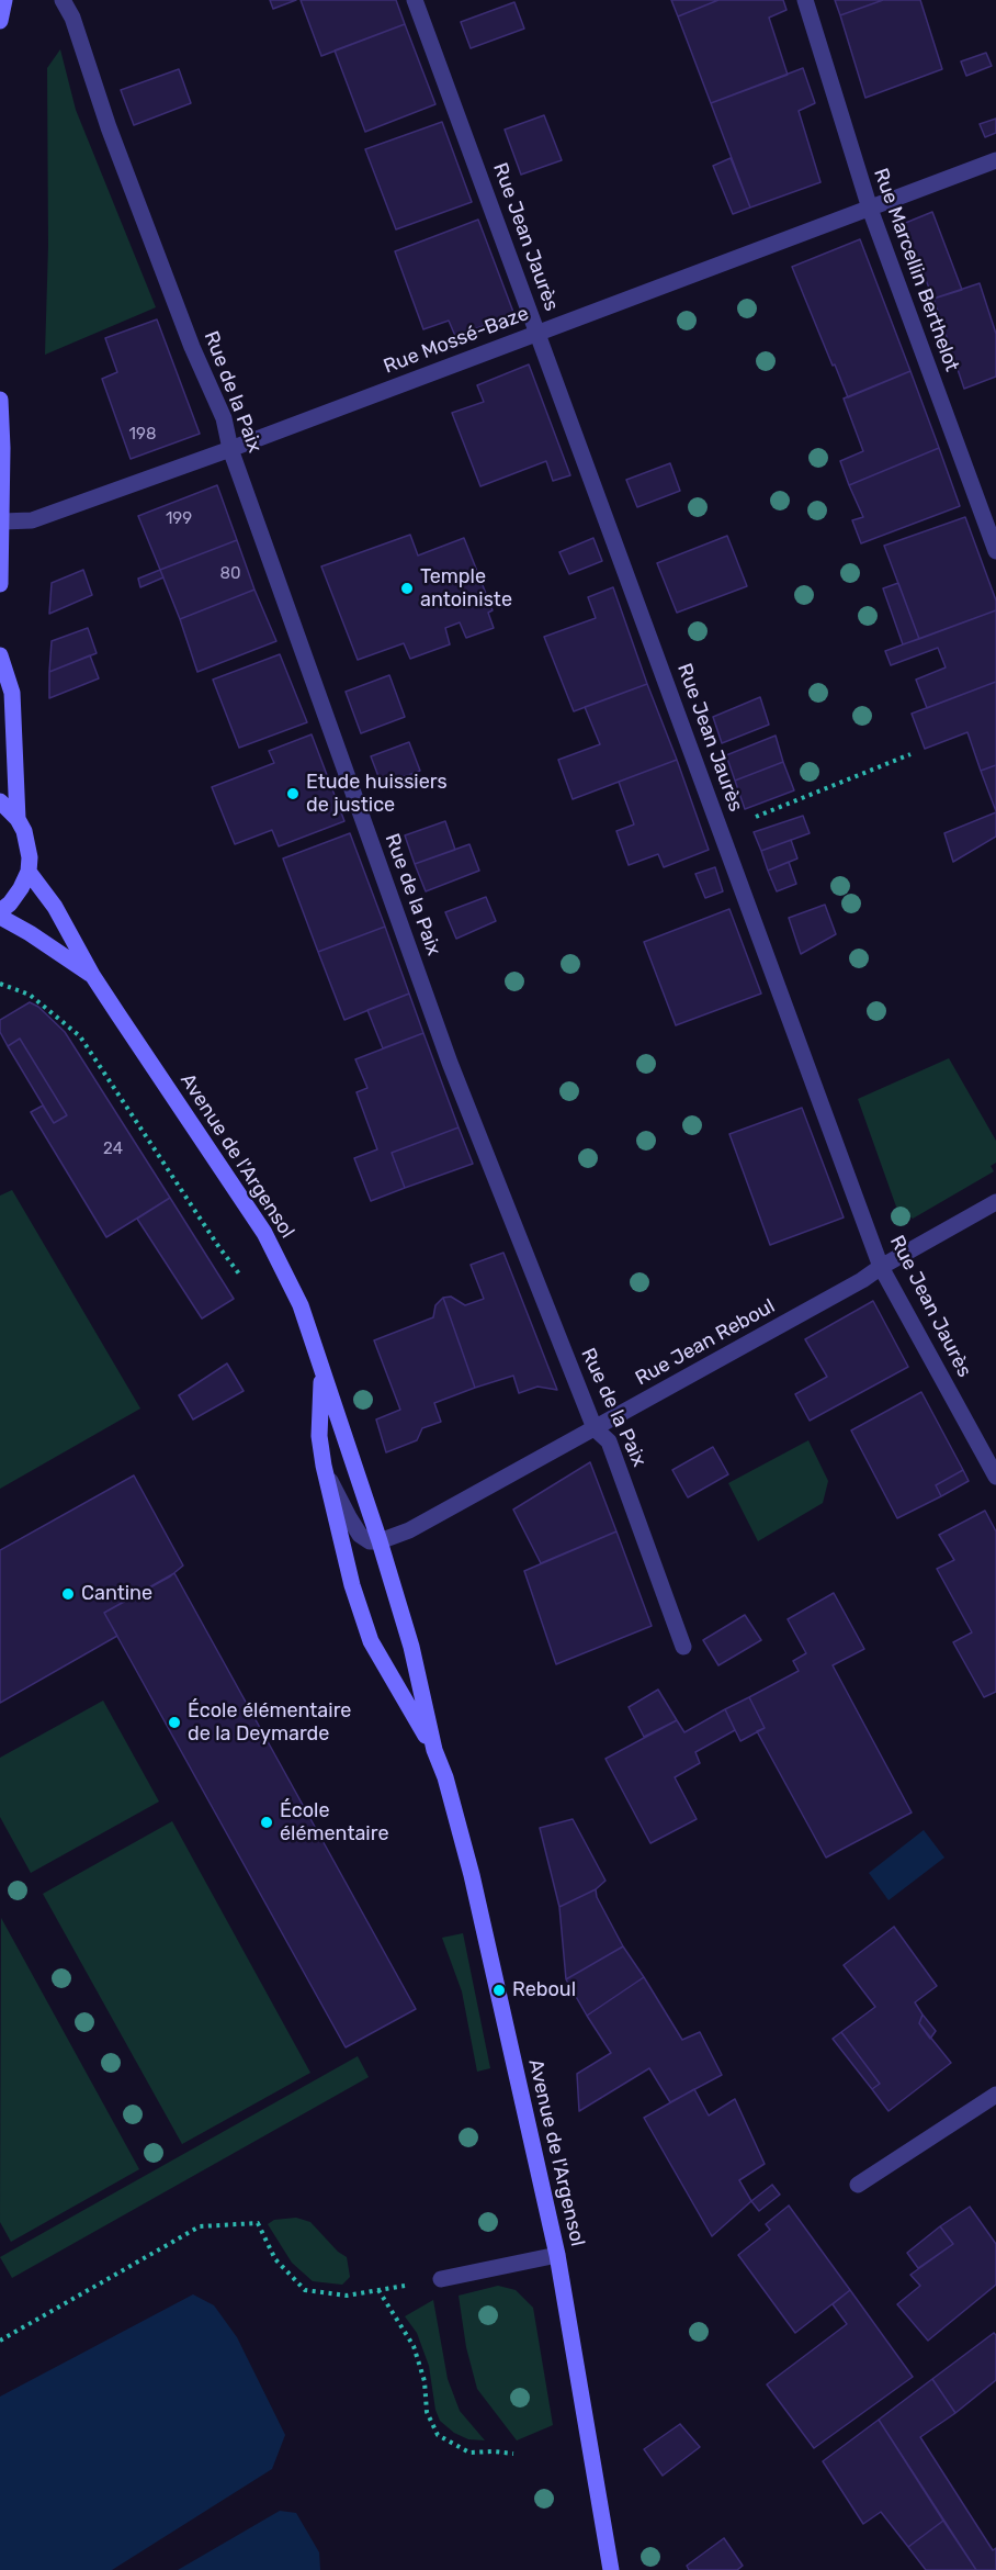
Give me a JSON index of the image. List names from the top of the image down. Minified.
{"streets":{"street":["Rue Jean Jaurès","Rue Marcellin Berthelot","Rue Mossé-Baze","Rue de la Paix","Avenue de l'Argensol","Rue Jean Reboul"]},"crossings":[["Rue Jean Jaurès","Rue Mossé-Baze"],["Rue Jean Jaurès","Rue Jean Reboul"],["Rue Marcellin Berthelot","Rue Mossé-Baze"],["Rue Mossé-Baze","Rue de la Paix"],["Rue de la Paix","Rue Jean Reboul"],["Avenue de l'Argensol","Rue Jean Reboul"]],"places":["Temple antoiniste","Etude huissiers de justice","Cantine","École élémentaire de la Deymarde","École élémentaire","Reboul"],"house_numbers":["198","199","80","24"]}
